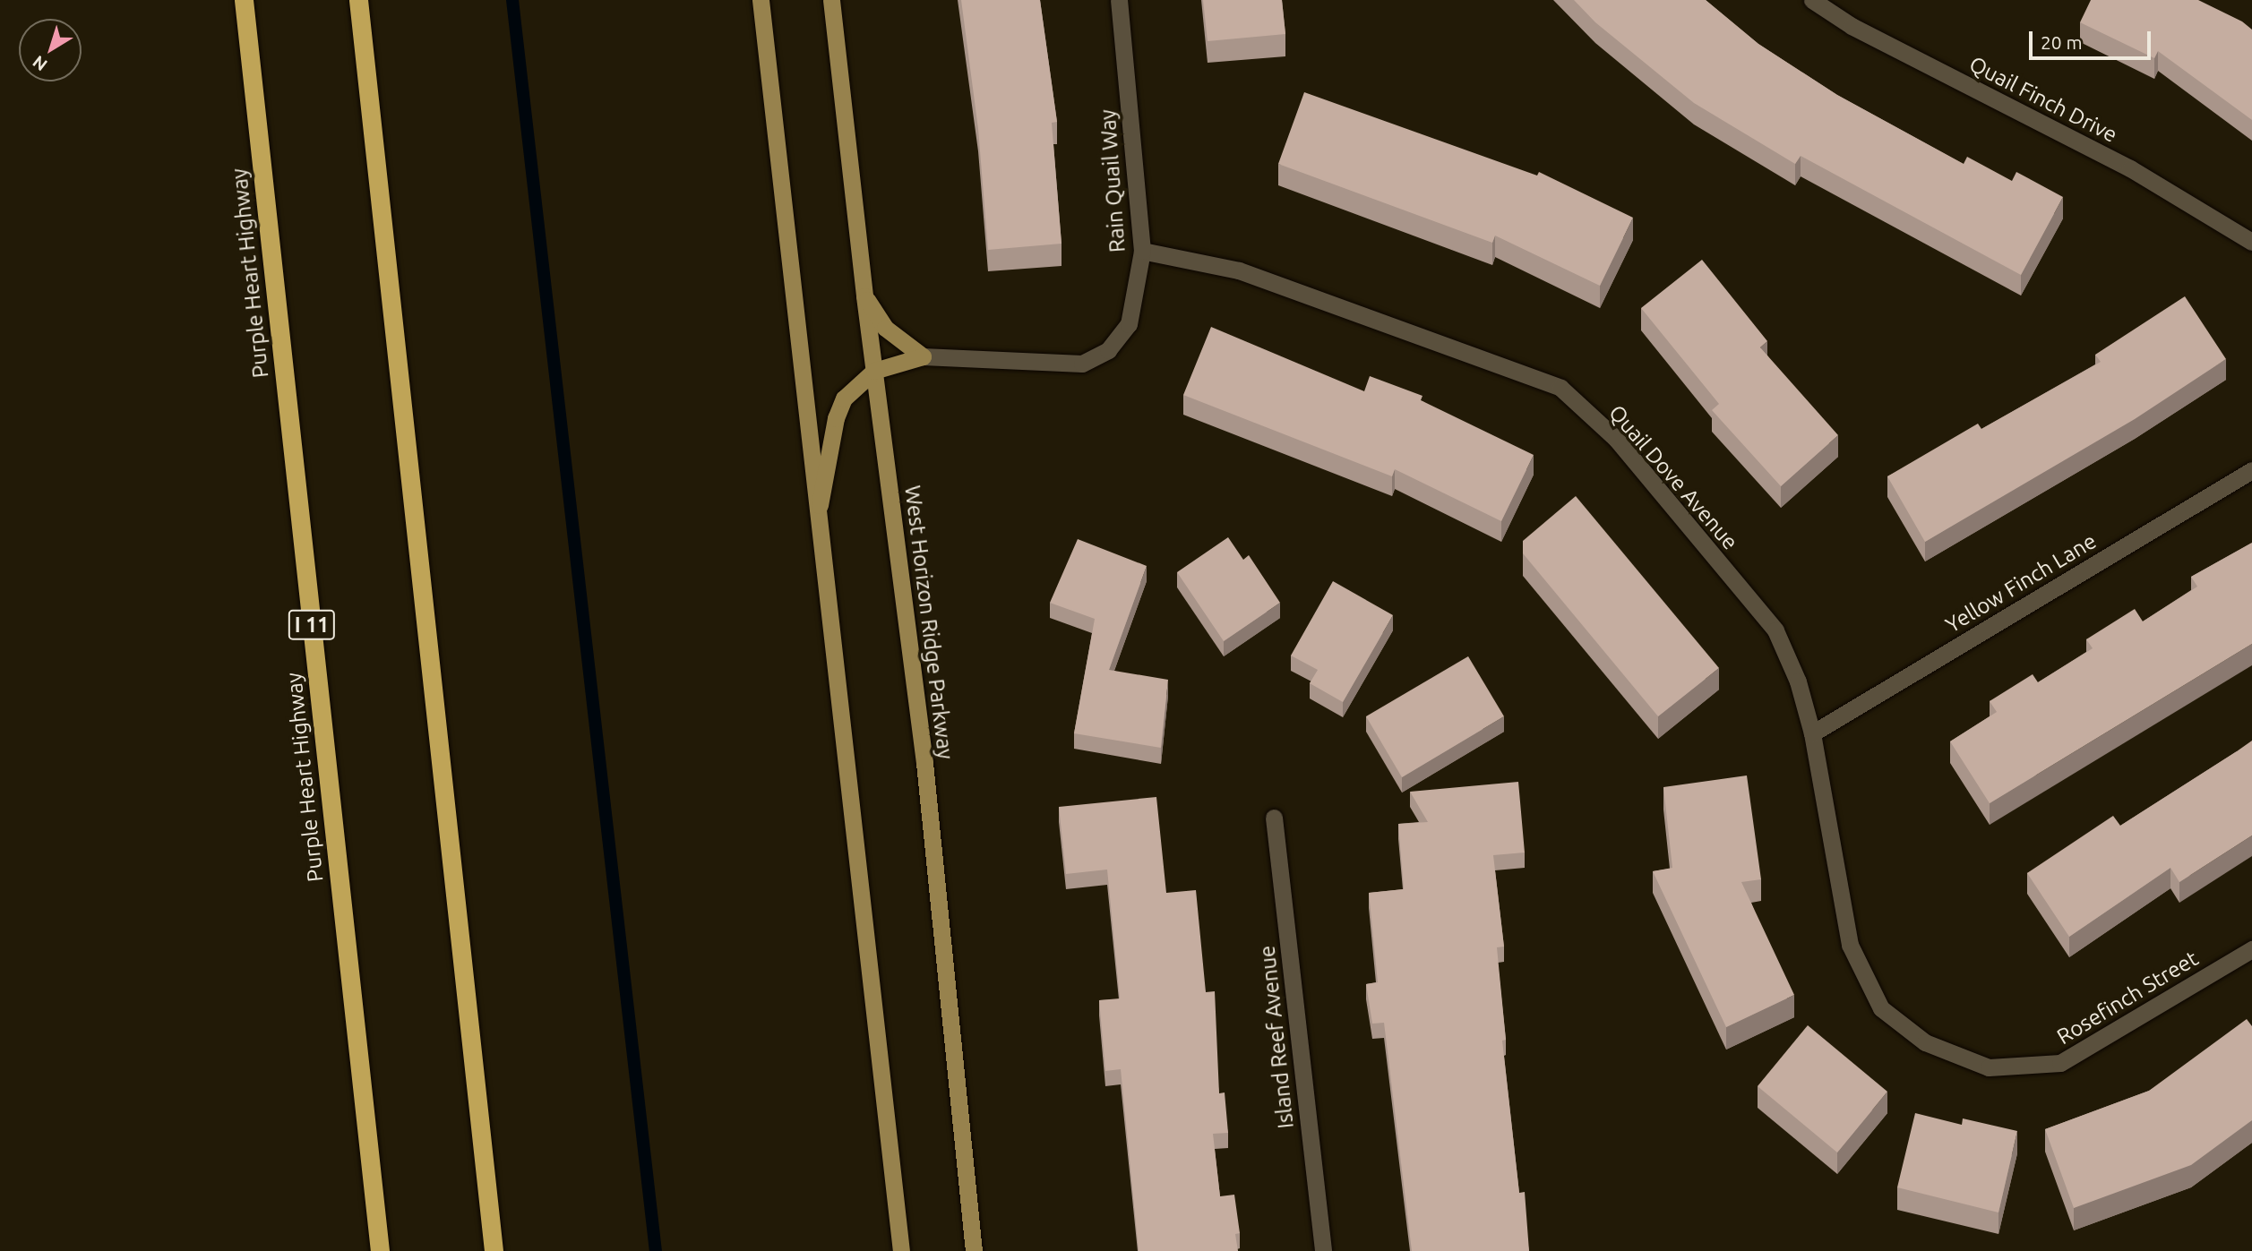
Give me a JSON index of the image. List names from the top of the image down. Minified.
{"streets":{"highway":["Purple Heart Highway","I 11"],"main road":["West Horizon Ridge Parkway"],"street":["Quail Finch Drive","Rain Quail Way","Quail Dove Avenue","Yellow Finch Lane","Rosefinch Street","Island Reef Avenue"]},"crossings":[["Rain Quail Way","Quail Dove Avenue"],["Quail Dove Avenue","Yellow Finch Lane"],["Quail Dove Avenue","Rosefinch Street"]],"scale_bar":"20 m","north":"bottom left"}
